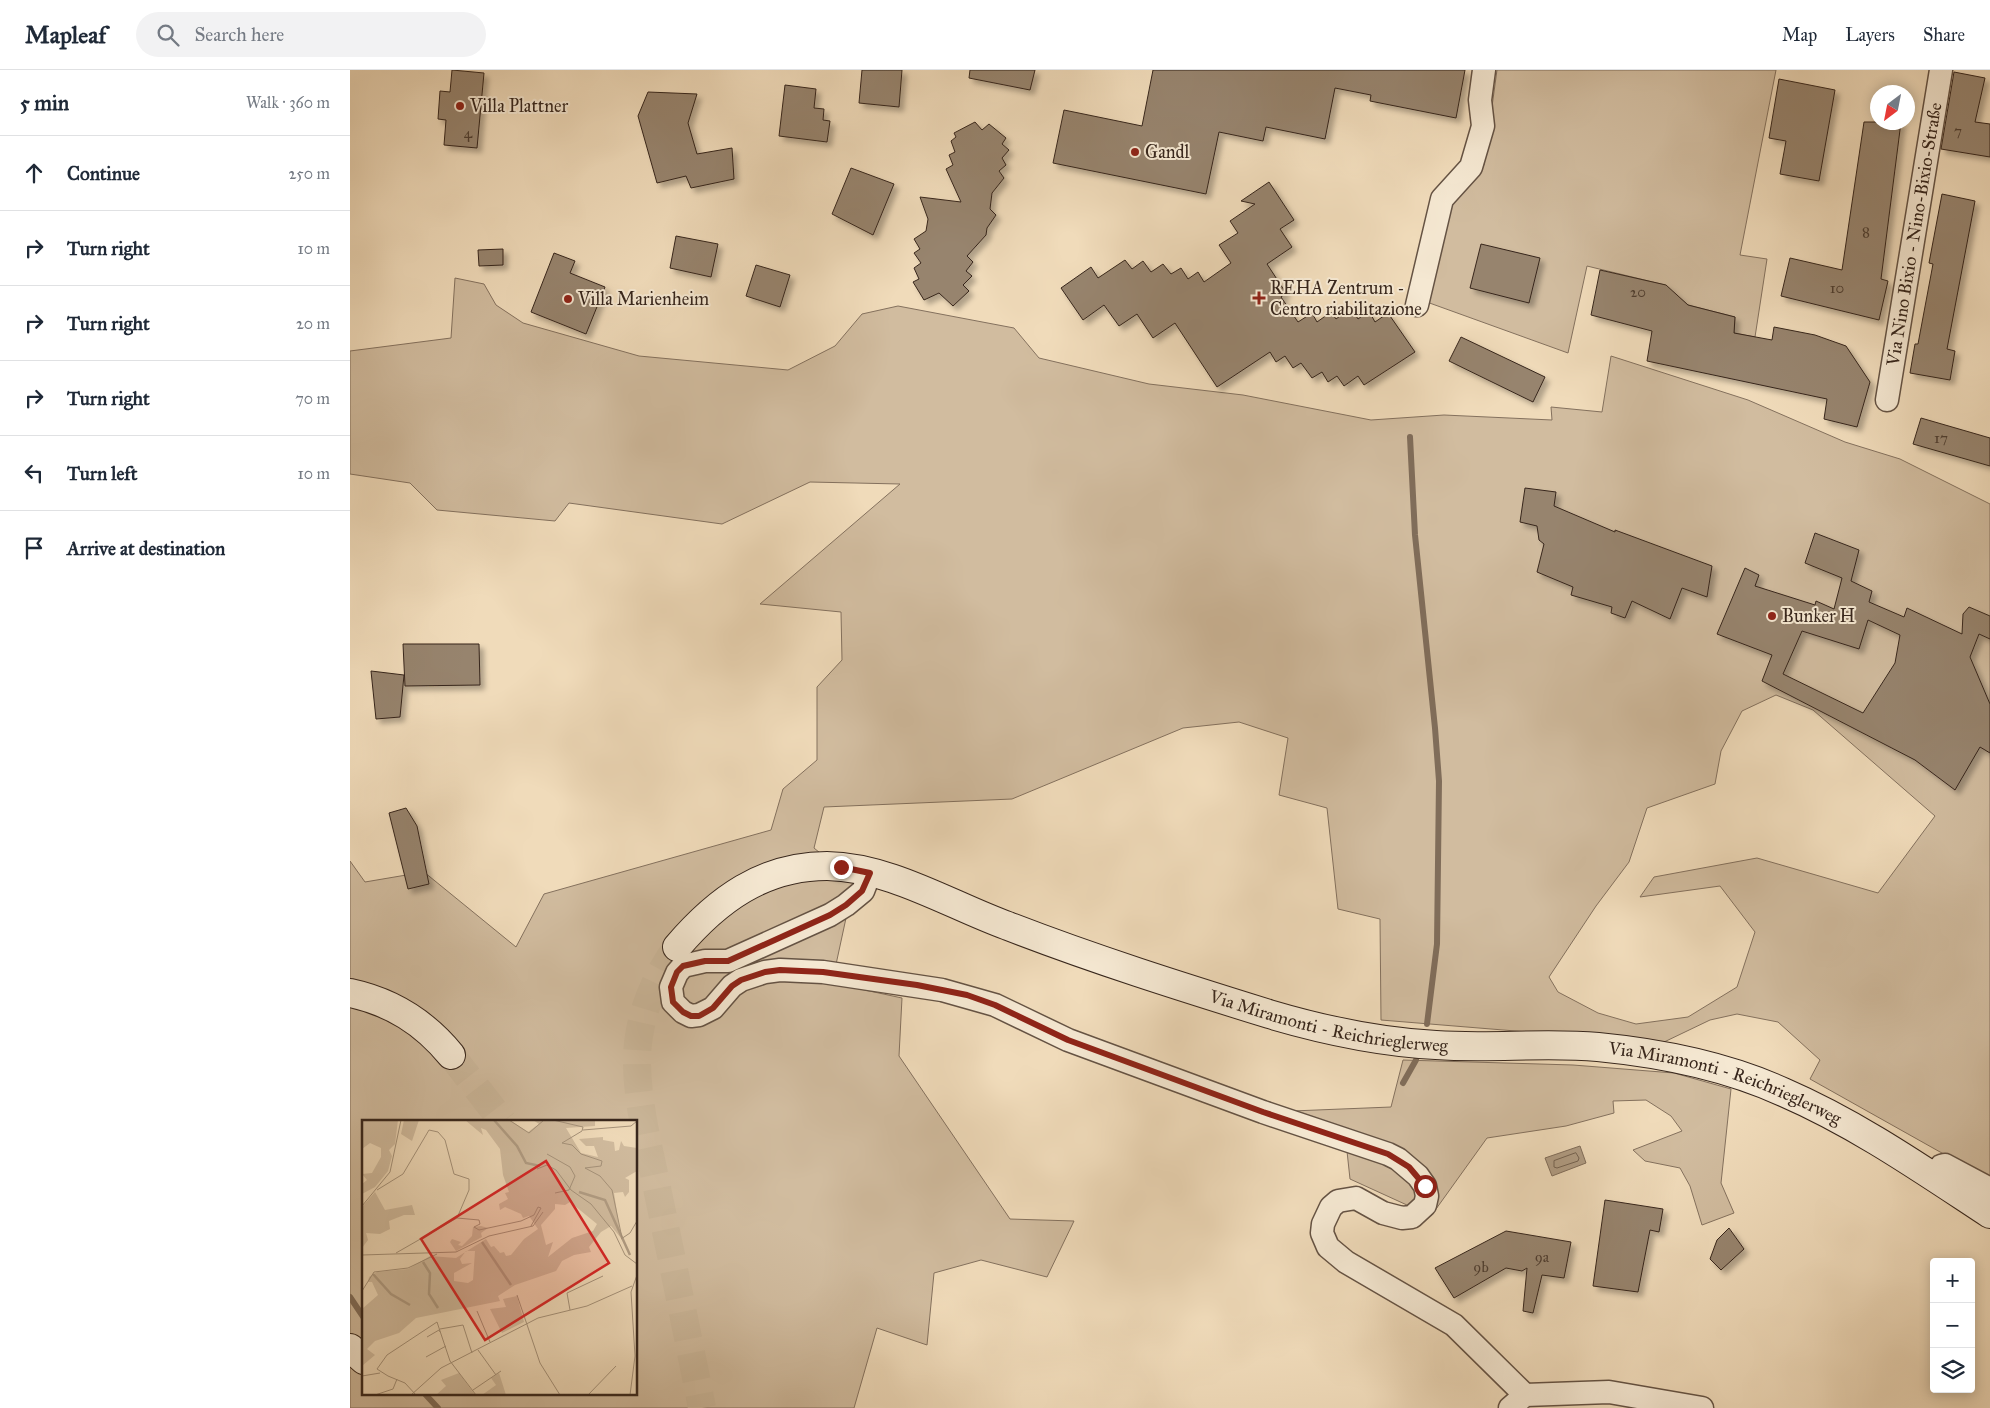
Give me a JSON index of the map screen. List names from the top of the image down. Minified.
{"streets":{"main road":["Via Miramonti - Reichrieglerweg"],"street":["Via Nino Bixio - Nino-Bixio-Straße"]},"places":{"other":["Villa Plattner","Gandl","Villa Marienheim","Bunker H"],"health":["REHA Zentrum - Centro riabilitazione"]},"house_numbers":["7","4","8","10","20","17","9a","9b"],"north":"bottom left","page":{"header":"Mapleaf","search":"Search here","nav":["Map","Layers","Share"],"heading":["5 min","Walk · 360 m"],"list":[["Continue","250 m"],["Turn right","10 m"],["Turn right","20 m"],["Turn right","70 m"],["Turn left","10 m"],"Arrive at destination"],"map_buttons":["+","−"]}}
